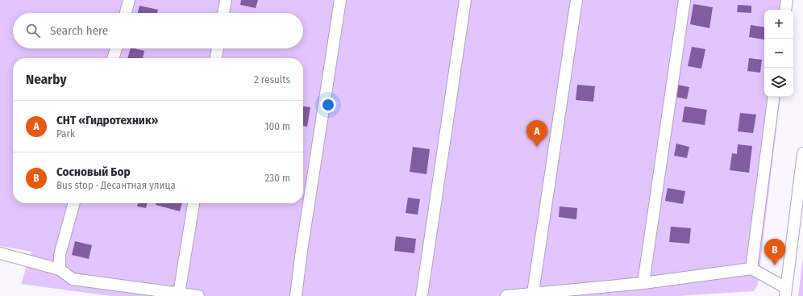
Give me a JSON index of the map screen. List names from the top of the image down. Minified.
{"page":{"map_buttons":["+","−"],"search":"Search here","heading":["Nearby","2 results"],"list":[{"mark":"A","name":"СНТ «Гидротехник»","note":"Park","value":"100 m"},{"mark":"B","name":"Сосновый Бор","note":"Bus stop · Десантная улица","value":"230 m"}],"pins":["A","B"]}}
